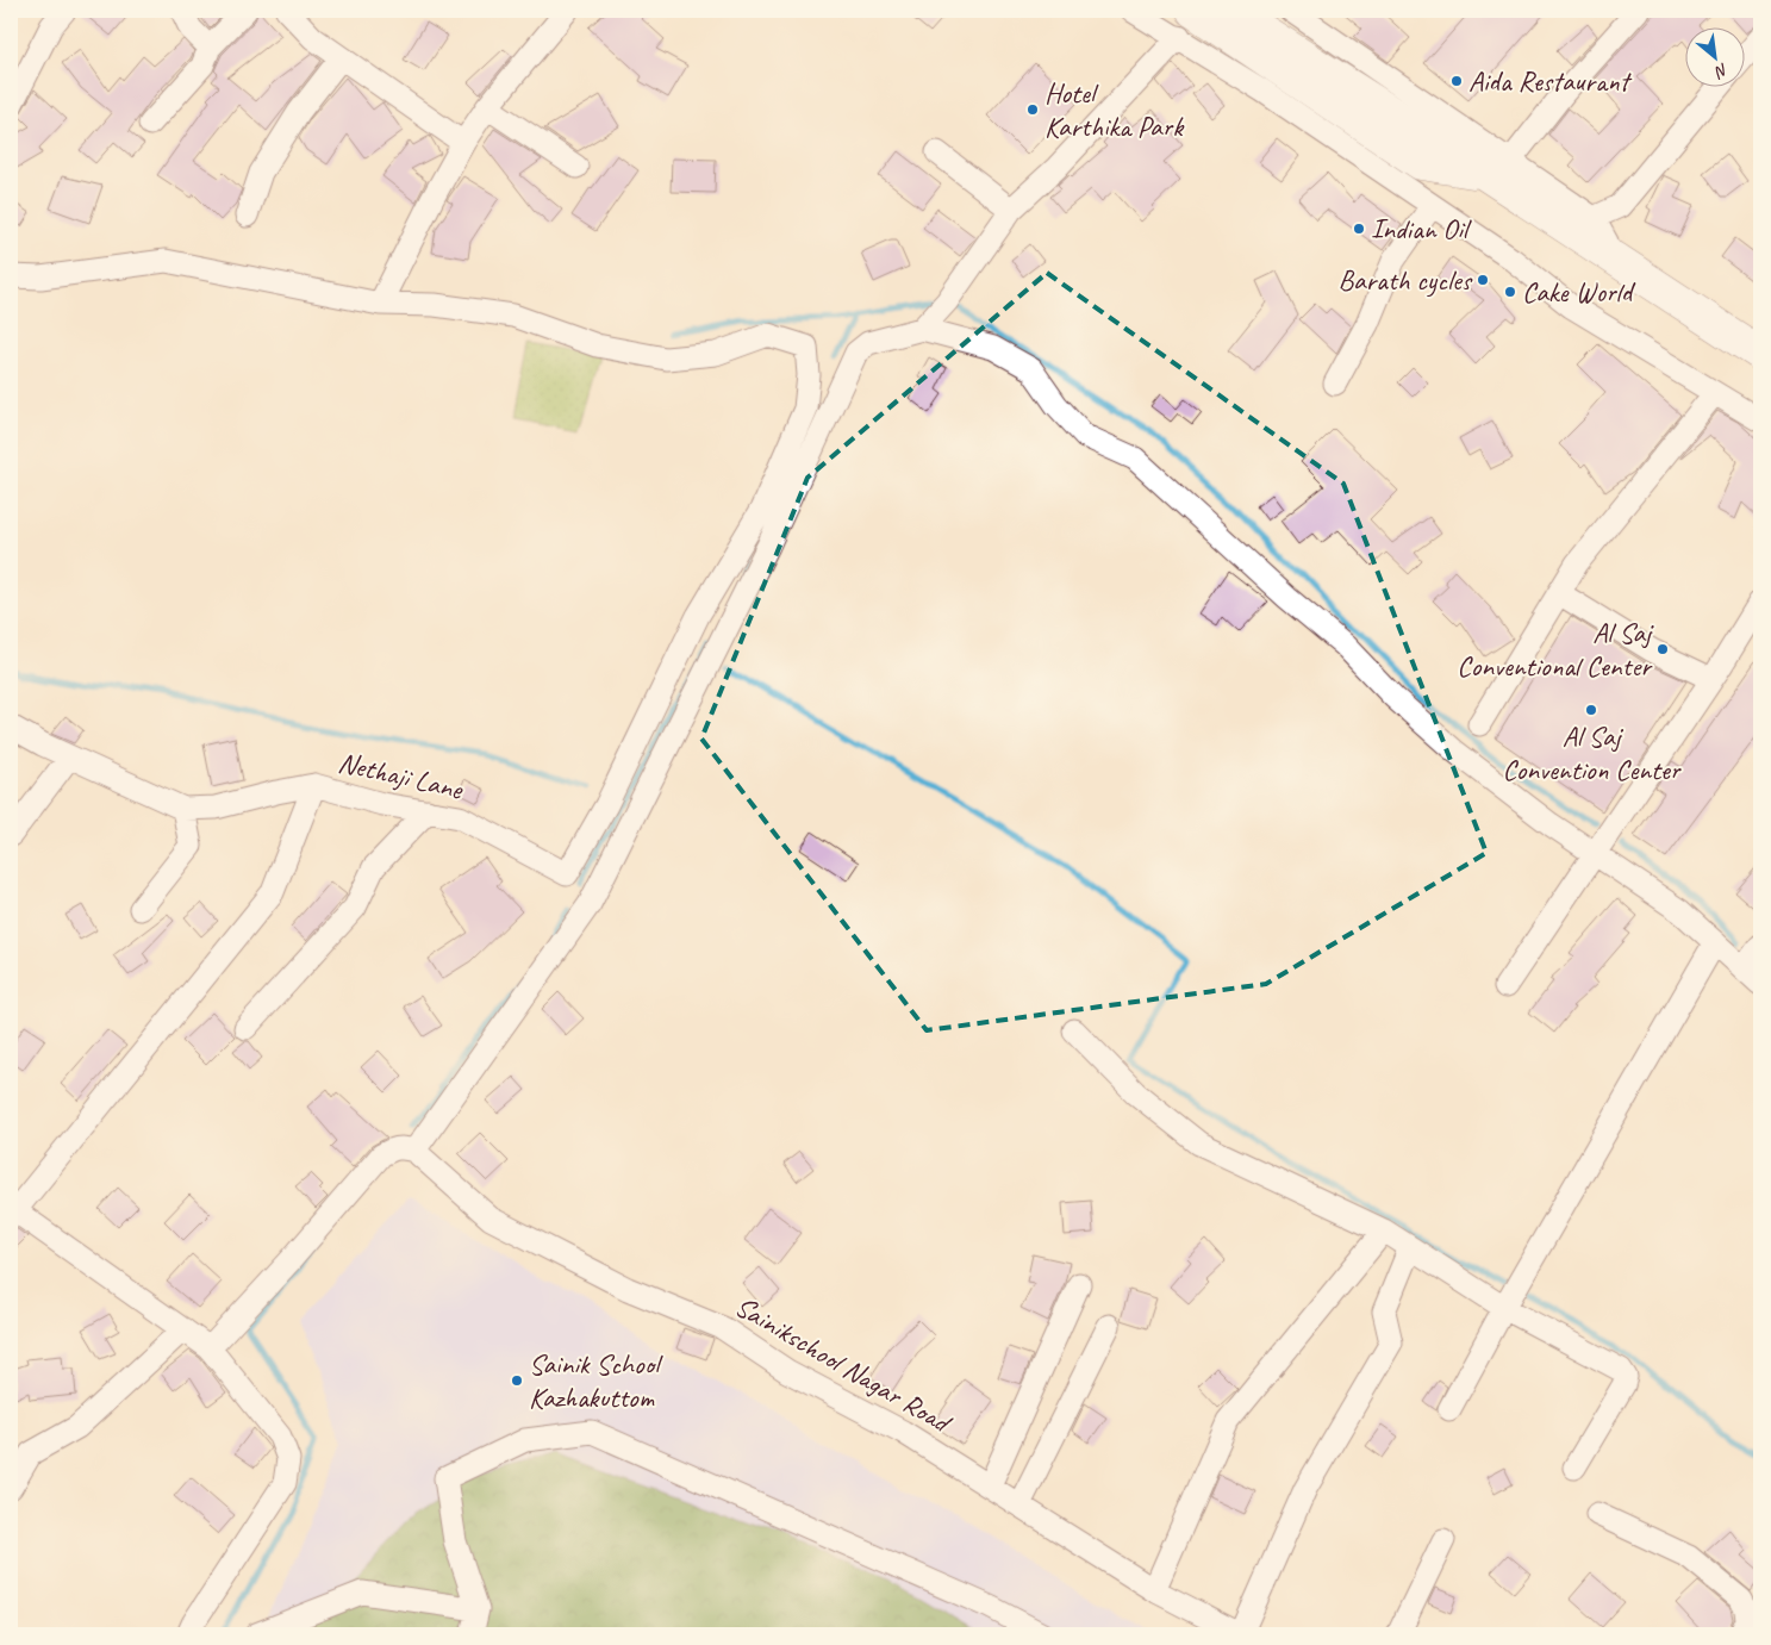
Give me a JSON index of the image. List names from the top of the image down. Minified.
{"streets":{"street":["Nethaji Lane","Sainikschool Nagar Road"]},"places":["Aida Restaurant","Hotel Karthika Park","Indian Oil","Barath cycles","Cake World","Al Saj Conventional Center","Al Saj Convention Center","Sainik School Kazhakuttom"],"north":"bottom right"}
